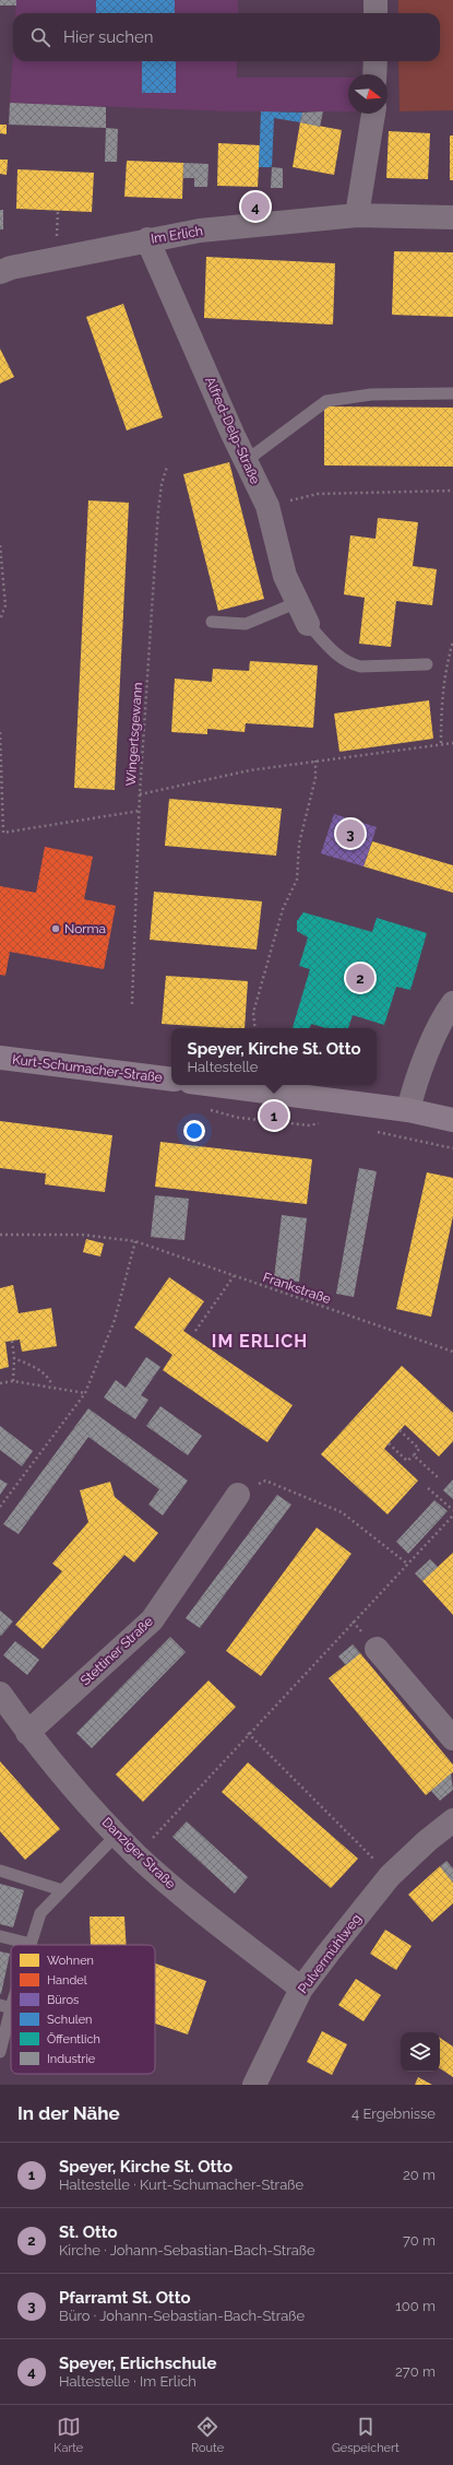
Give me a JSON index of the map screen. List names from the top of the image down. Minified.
{"streets":{"main road":["Kurt-Schumacher-Straße"],"street":["Im Erlich","Alfred-Delp-Straße","Stettiner Straße","Danziger Straße","Pulvermühlweg"],"path":["Wingertsgewann","Frankstraße"]},"crossings":[["Im Erlich","Alfred-Delp-Straße"],["Stettiner Straße","Danziger Straße"],["Danziger Straße","Pulvermühlweg"]],"districts":["IM ERLICH"],"places":["Norma"],"legend":["Wohnen","Handel","Büros","Schulen","Öffentlich","Industrie"],"north":"right","page":{"search":"Hier suchen","pins":["4","3","2","1"],"popup":["Speyer, Kirche St. Otto","Haltestelle"],"heading":["In der Nähe","4 Ergebnisse"],"list":[{"mark":"1","name":"Speyer, Kirche St. Otto","note":"Haltestelle · Kurt-Schumacher-Straße","value":"20 m"},{"mark":"2","name":"St. Otto","note":"Kirche · Johann-Sebastian-Bach-Straße","value":"70 m"},{"mark":"3","name":"Pfarramt St. Otto","note":"Büro · Johann-Sebastian-Bach-Straße","value":"100 m"},{"mark":"4","name":"Speyer, Erlichschule","note":"Haltestelle · Im Erlich","value":"270 m"}],"nav":["Karte","Route","Gespeichert"]}}
